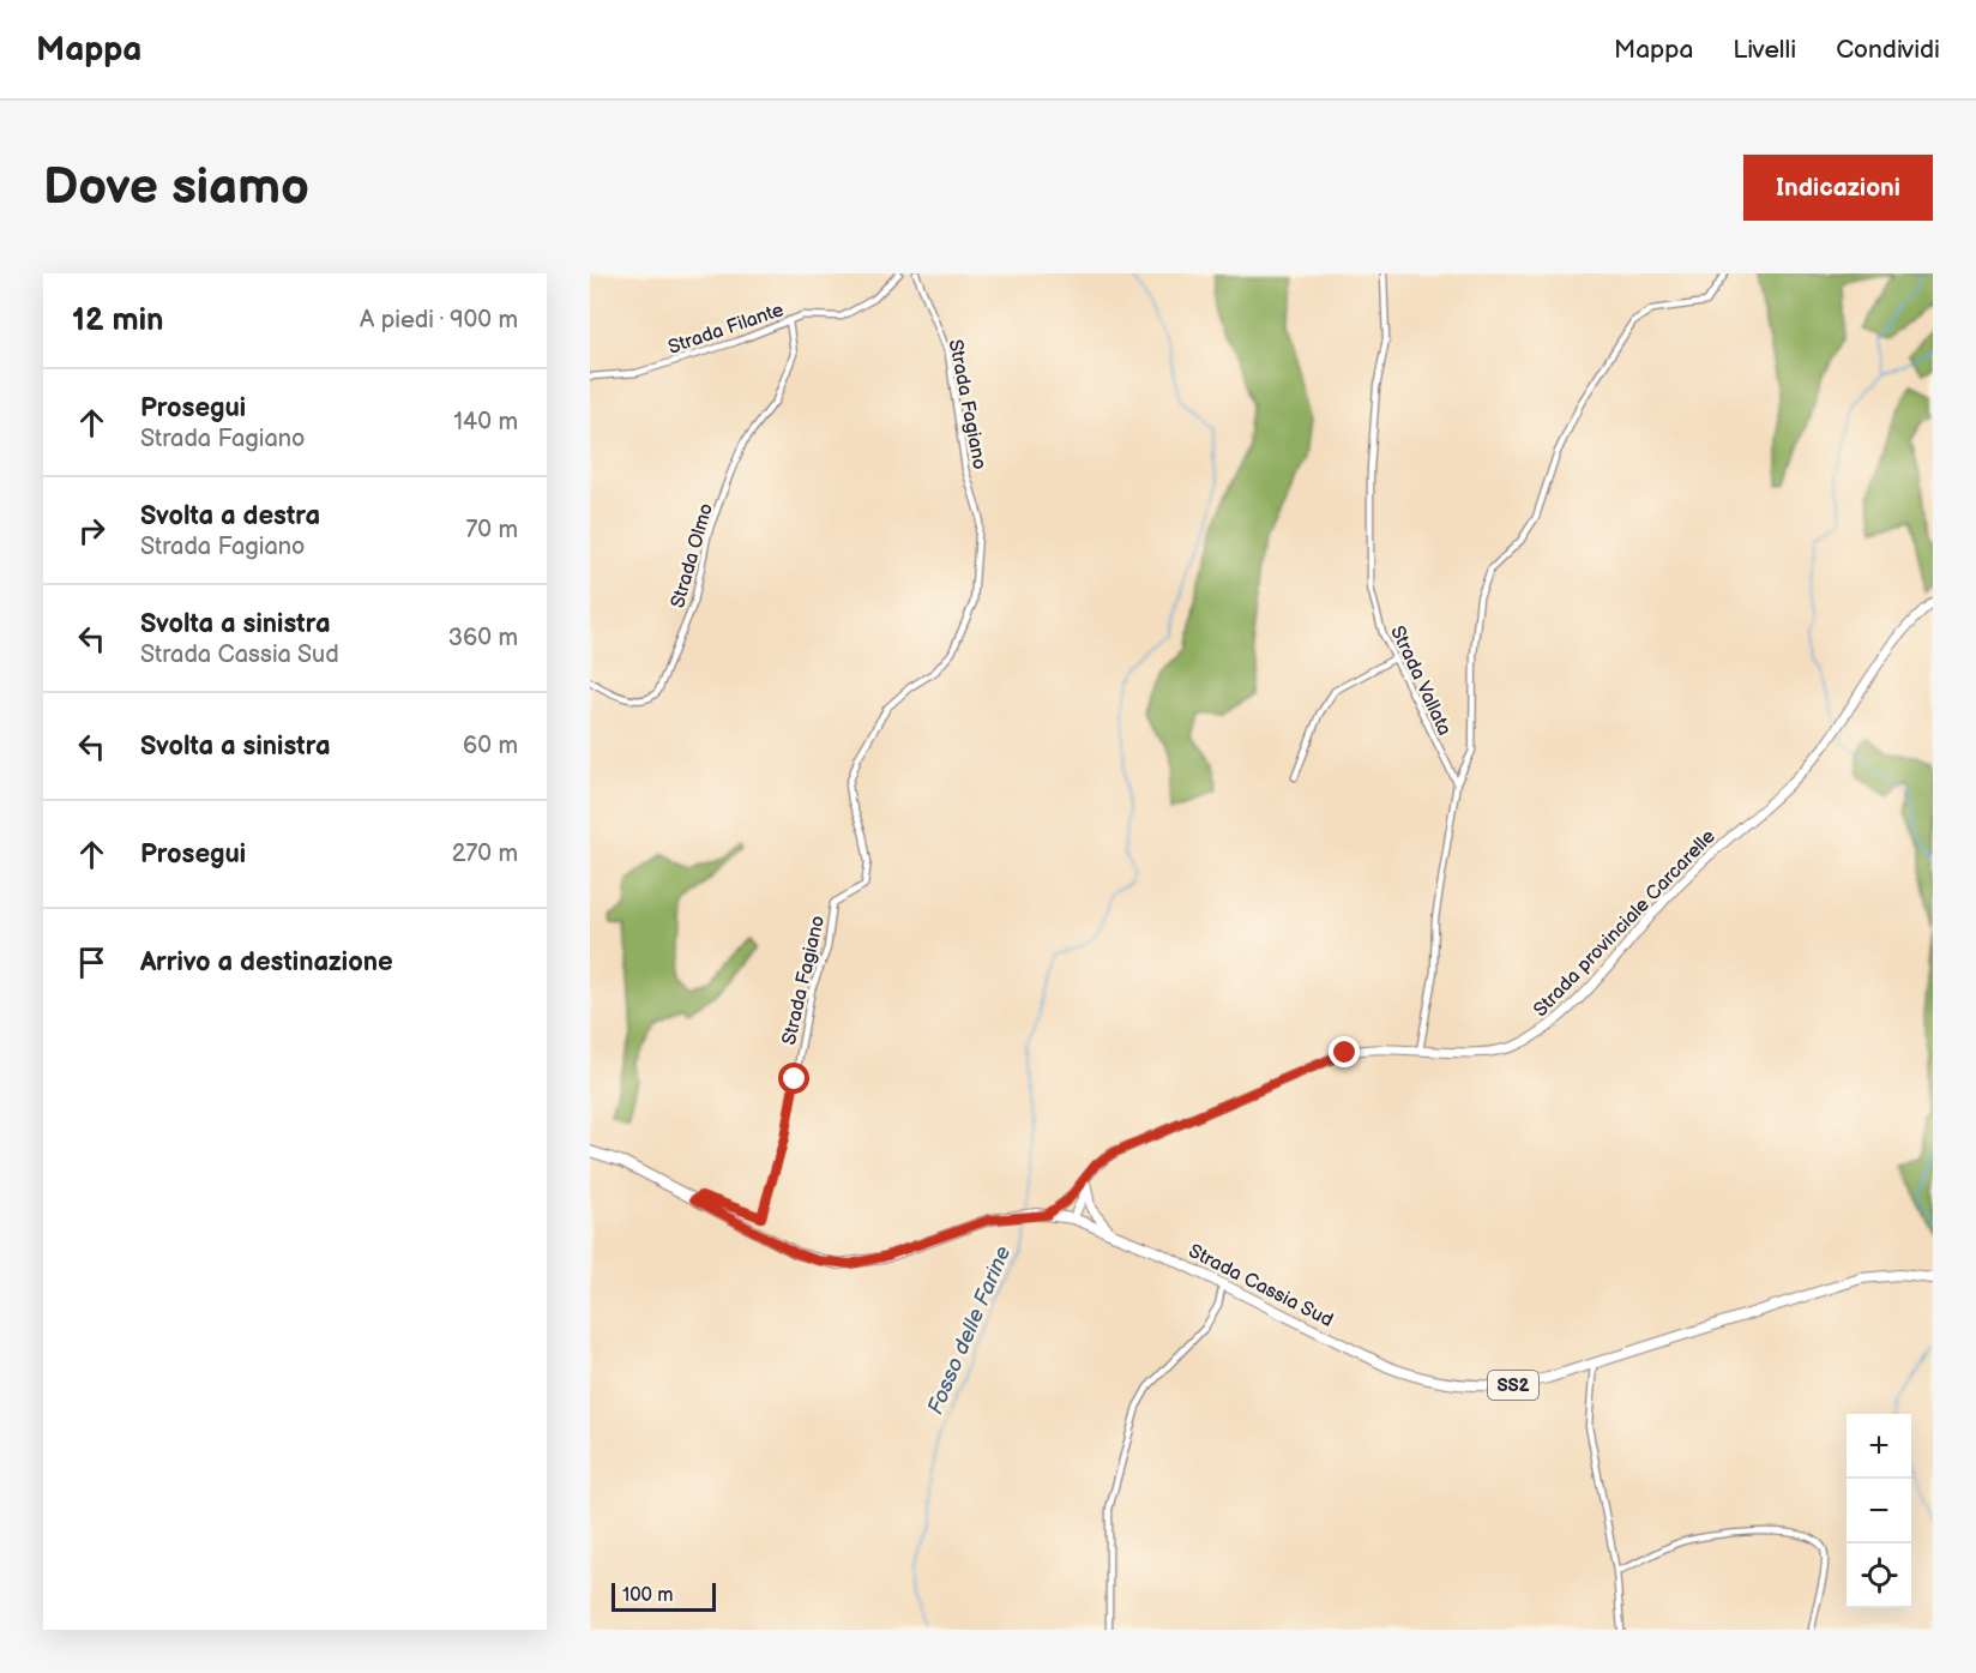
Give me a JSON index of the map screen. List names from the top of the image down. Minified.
{"streets":{"main road":["Strada provinciale Carcarelle","Strada Cassia Sud","SS2"],"street":["Strada Filante","Strada Fagiano","Strada Olmo","Strada Vallata"]},"crossings":[["Strada Filante","Strada Olmo"],["Strada Fagiano","Strada Cassia Sud"],["Strada provinciale Carcarelle","Strada Cassia Sud"]],"water":["Fosso delle Farine"],"scale_bar":"100 m","page":{"header":"Mappa","nav":["Mappa","Livelli","Condividi"],"buttons":"Indicazioni","title":"Dove siamo","heading":["12 min","A piedi · 900 m"],"list":[["Prosegui","Strada Fagiano","140 m"],["Svolta a destra","Strada Fagiano","70 m"],["Svolta a sinistra","Strada Cassia Sud","360 m"],["Svolta a sinistra","60 m"],["Prosegui","270 m"],"Arrivo a destinazione"],"map_buttons":["+","−"],"scale":"100 m"}}
